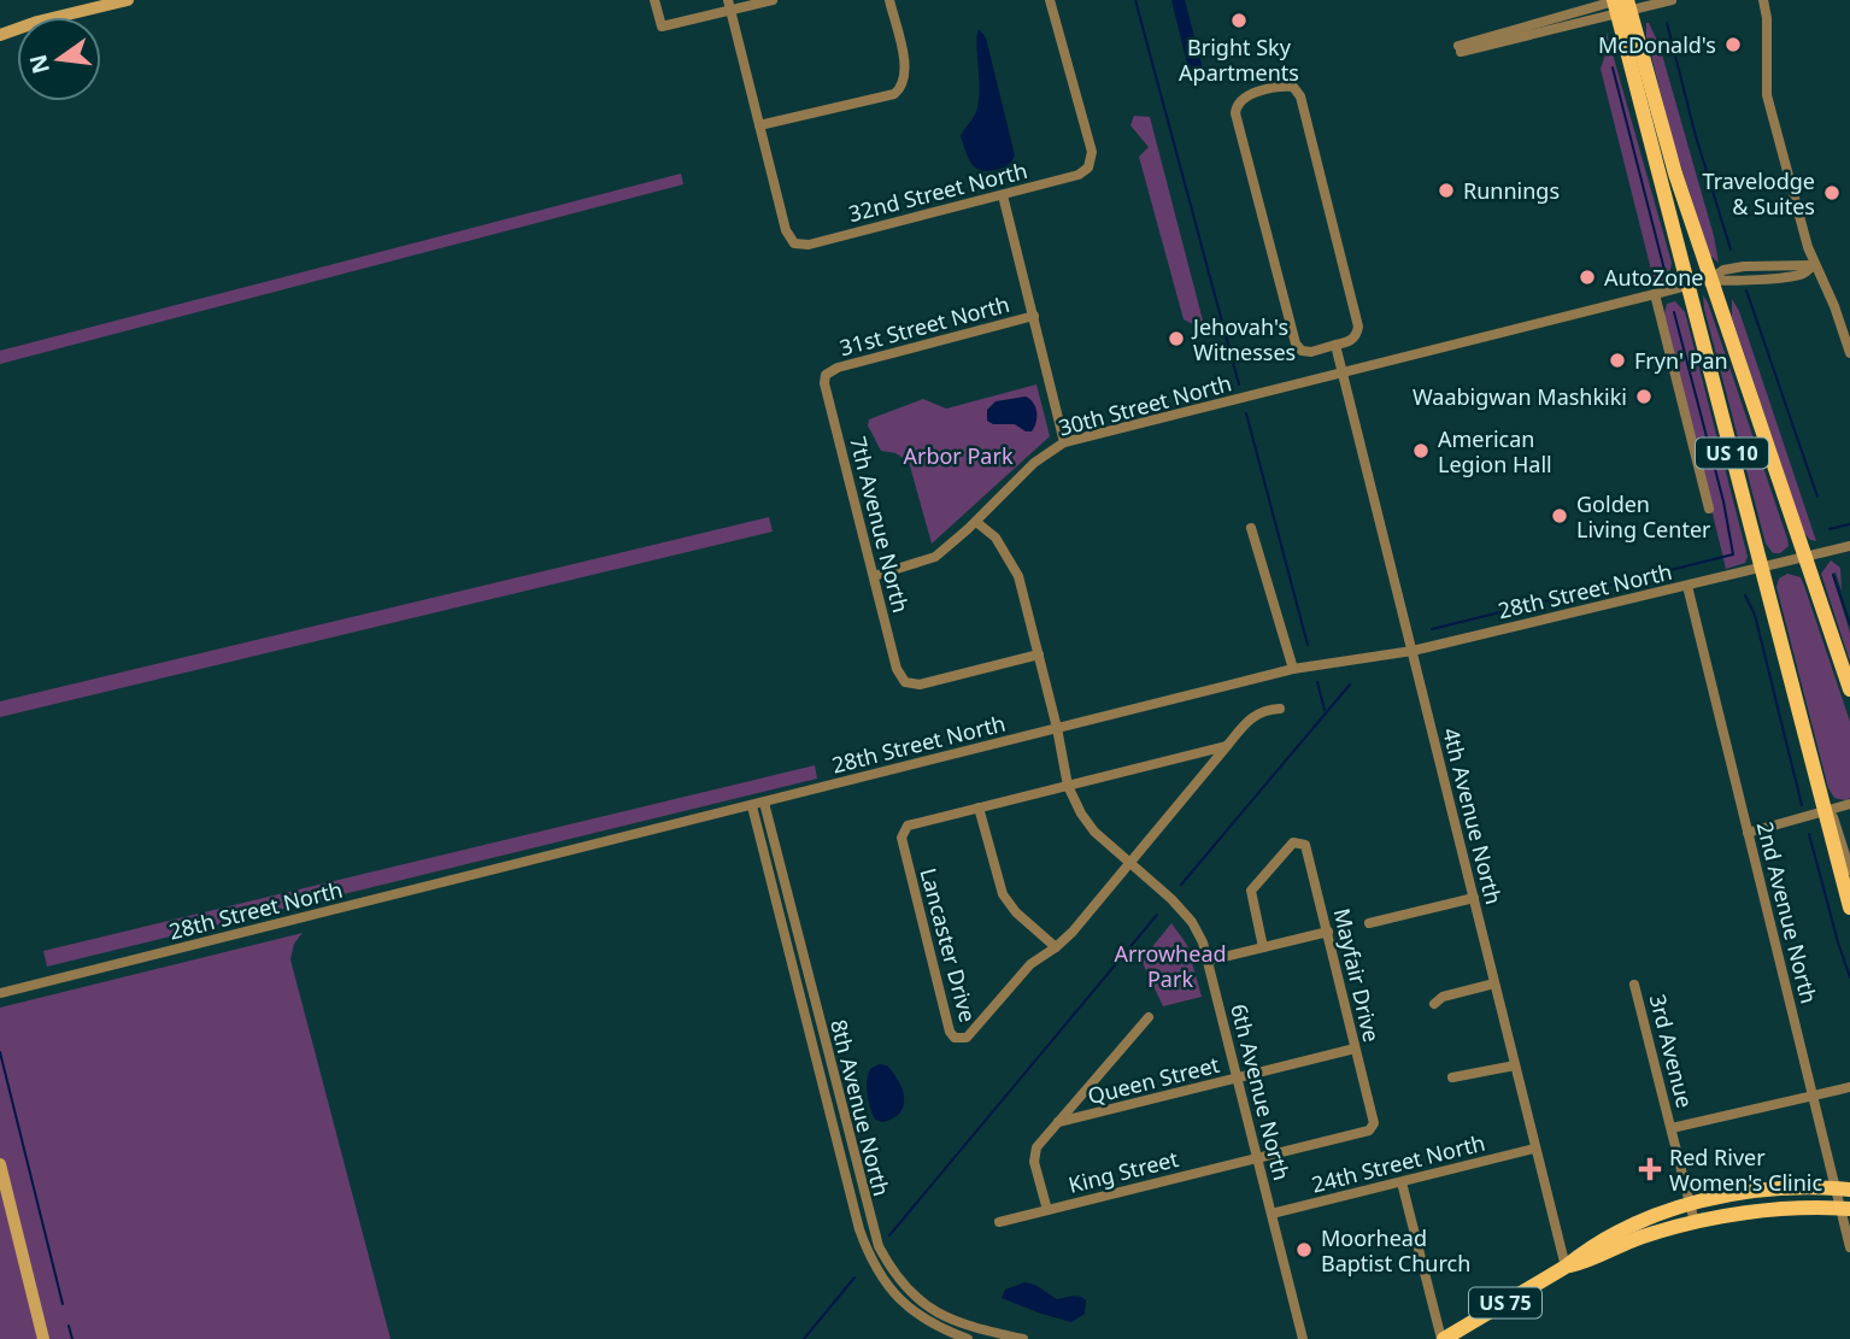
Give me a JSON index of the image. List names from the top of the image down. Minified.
{"streets":{"main road":["US 10","US 75"],"street":["32nd Street North","31st Street North","30th Street North","7th Avenue North","28th Street North","4th Avenue North","2nd Avenue North","Lancaster Drive","Mayfair Drive","3rd Avenue","Queen Street","6th Avenue North","8th Avenue North","24th Street North","King Street"]},"crossings":[["31st Street North","7th Avenue North"],["30th Street North","US 10"],["30th Street North","7th Avenue North"],["30th Street North","4th Avenue North"],["30th Street North","6th Avenue North"],["US 10","28th Street North"],["7th Avenue North","6th Avenue North"],["28th Street North","4th Avenue North"],["28th Street North","2nd Avenue North"],["28th Street North","6th Avenue North"],["28th Street North","8th Avenue North"],["4th Avenue North","24th Street North"],["4th Avenue North","US 75"],["2nd Avenue North","US 75"],["Lancaster Drive","6th Avenue North"],["Mayfair Drive","Queen Street"],["Mayfair Drive","6th Avenue North"],["Mayfair Drive","King Street"],["3rd Avenue","US 75"],["Queen Street","6th Avenue North"],["6th Avenue North","24th Street North"],["6th Avenue North","King Street"]],"parks":["Arbor Park","Arrowhead Park"],"places":{"other":["Bright Sky Apartments","McDonald's","Runnings","Travelodge & Suites","AutoZone","Jehovah's Witnesses","Fryn' Pan","Waabigwan Mashkiki","American Legion Hall","Golden Living Center","Moorhead Baptist Church"],"health":["Red River Women's Clinic"]},"north":"left"}
